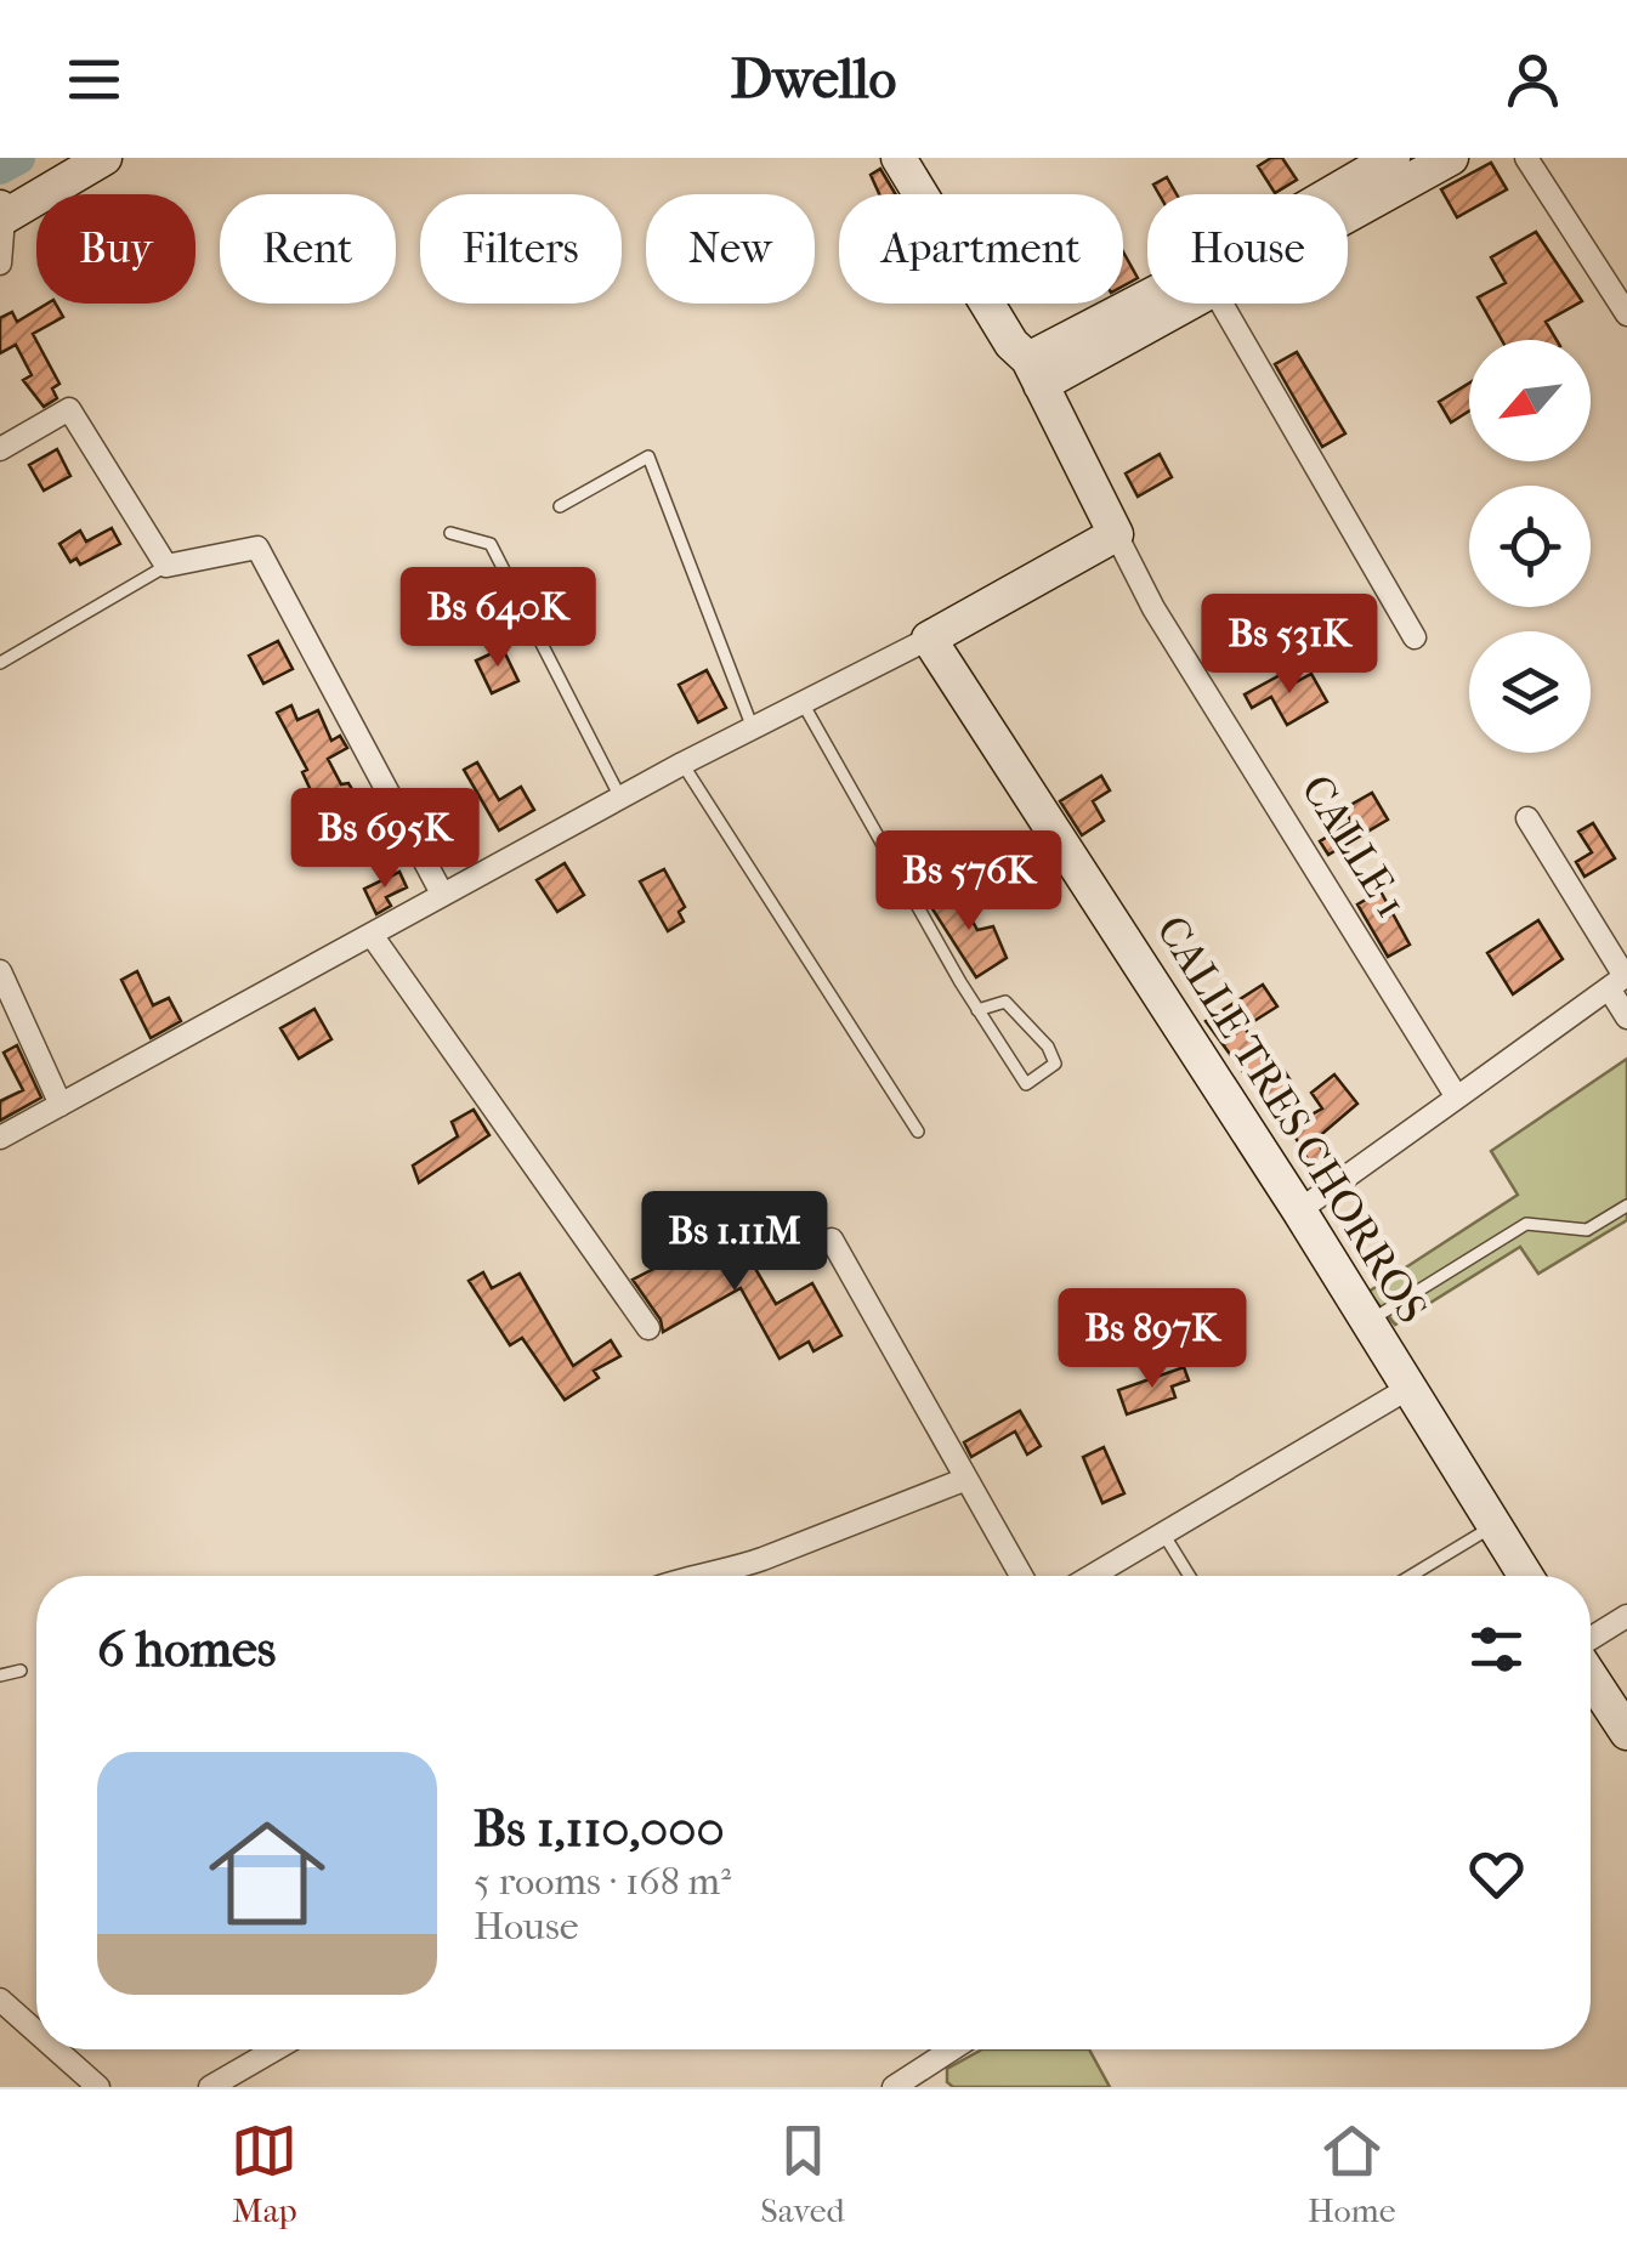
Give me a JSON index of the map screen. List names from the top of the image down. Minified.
{"streets":{"main road":["CALLE 1","CALLE TRES CHORROS"]},"north":"bottom left","page":{"header":"Dwello","chip":["Buy","Rent","Filters","New","Apartment","House"],"price":["Bs 640K","Bs 531K","Bs 695K","Bs 576K","Bs 1.11M","Bs 897K"],"heading":"6 homes","list":[{"name":"Bs 1,110,000","note":"5 rooms · 168 m² · House"}],"tabs":["Map","Saved","Home"]}}
